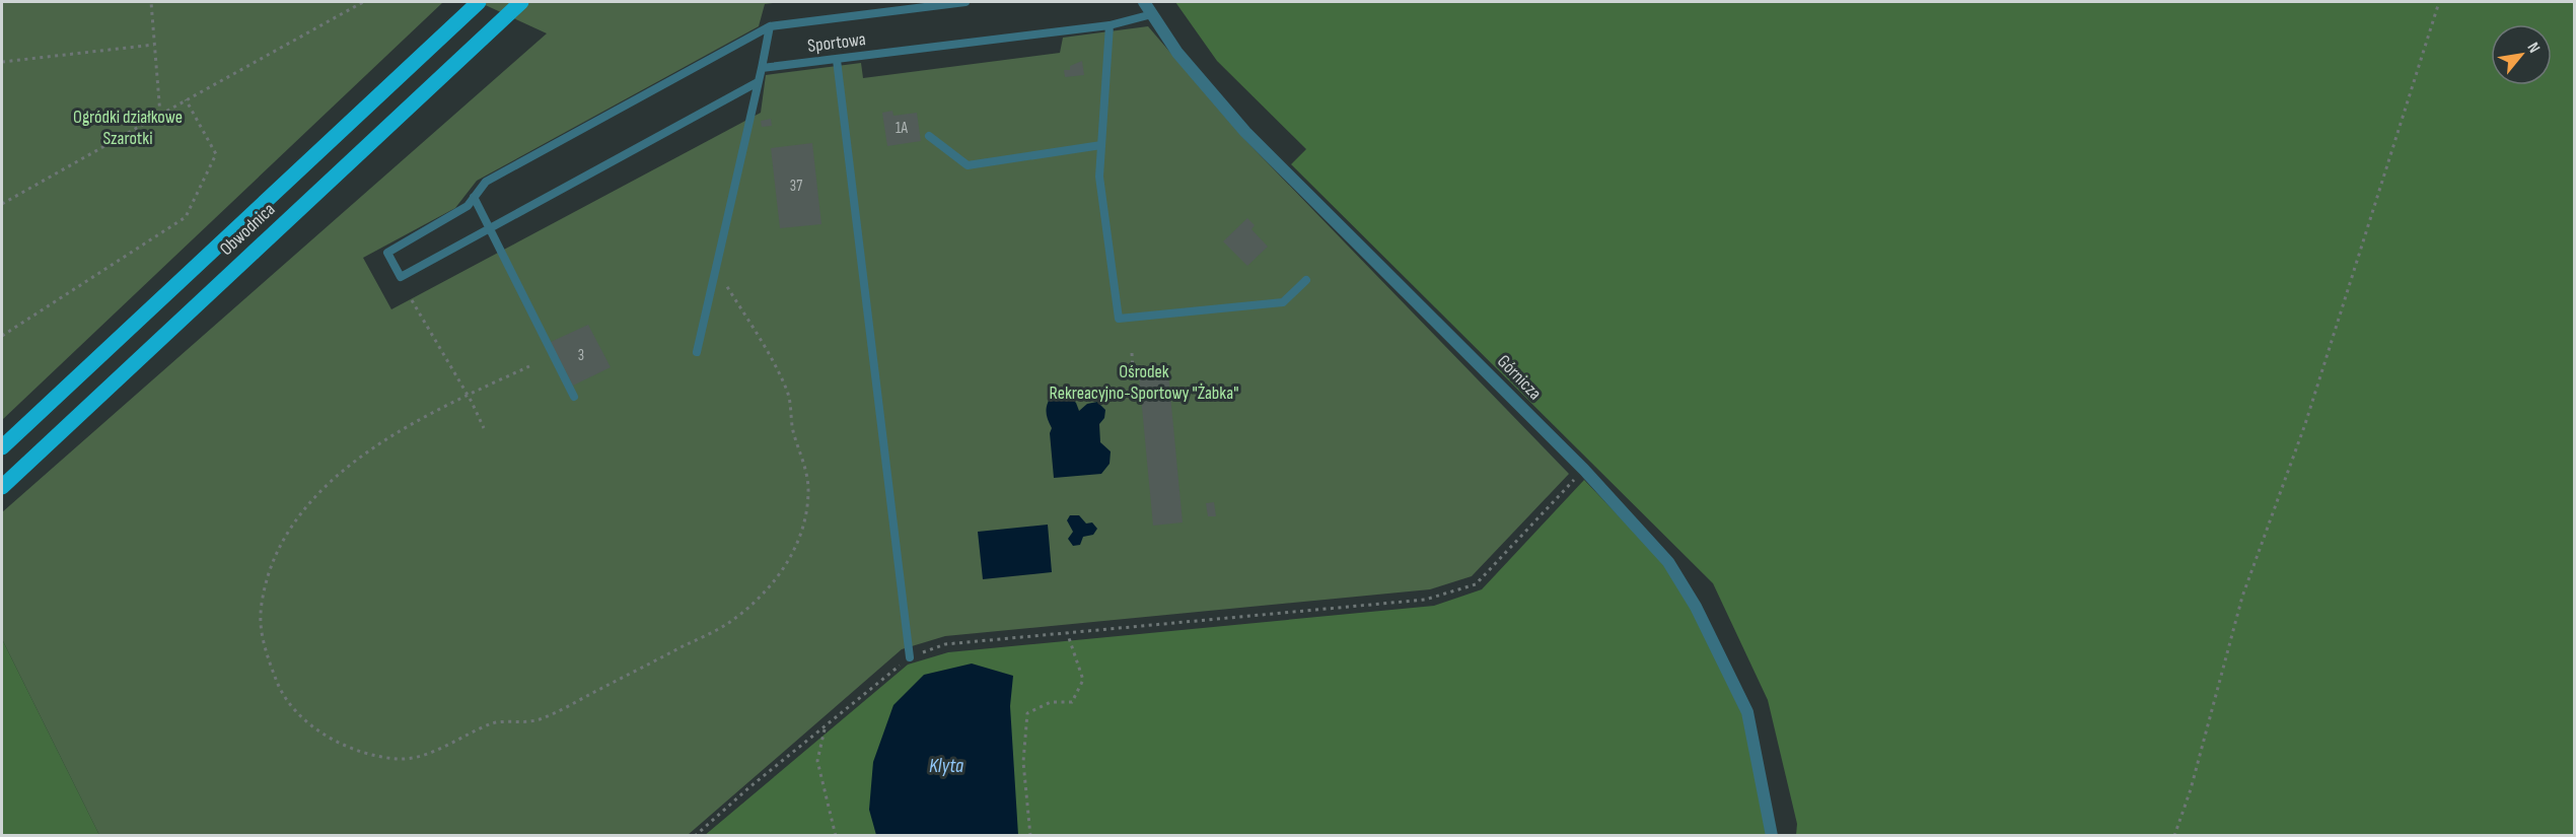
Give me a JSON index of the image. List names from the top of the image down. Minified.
{"streets":{"main road":["Obwodnica"],"street":["Górnicza"],"lane":["Sportowa"]},"crossings":[["Sportowa","Górnicza"]],"water":["Klyta"],"parks":["Ogródki działkowe Szarotki","Ośrodek Rekreacyjno-Sportowy \"Żabka\""],"house_numbers":["1A","37","3"],"north":"top right"}
